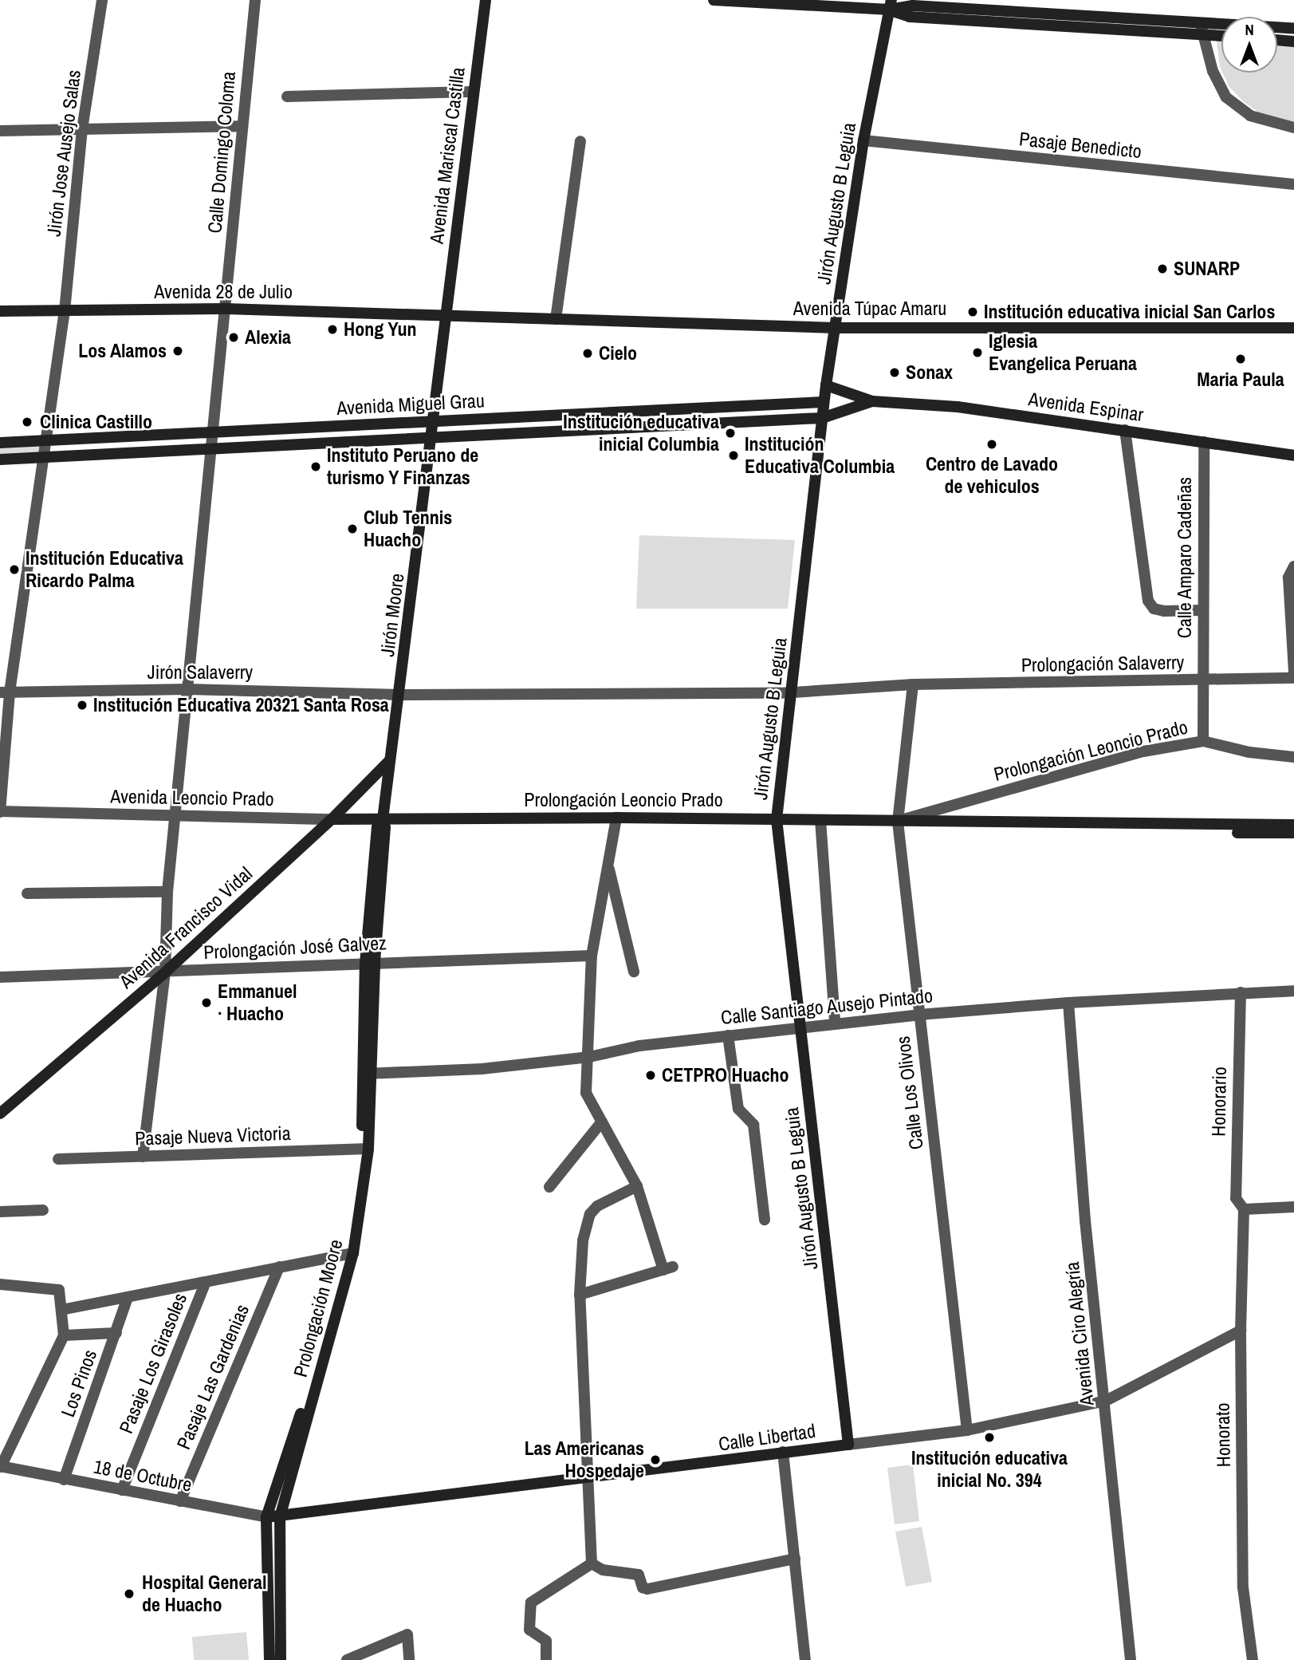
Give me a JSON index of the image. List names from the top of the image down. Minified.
{"streets":{"street":["Pasaje Benedicto","Calle Domingo Coloma","Jirón Jose Ausejo Salas","Avenida Mariscal Castilla","Jirón Augusto B Leguia","Avenida 28 de Julio","Avenida Túpac Amaru","Avenida Miguel Grau","Avenida Espinar","Calle Amparo Cadeñas","Jirón Moore","Prolongación Salaverry","Jirón Salaverry","Prolongación Leoncio Prado","Avenida Leoncio Prado","Avenida Francisco Vidal","Prolongación José Galvez","Calle Santiago Ausejo Pintado","Calle Los Olivos","Honorario","Pasaje Nueva Victoria","Prolongación Moore","Avenida Ciro Alegría","Pasaje Los Girasoles","Pasaje Las Gardenias","Los Pinos","Honorato","Calle Libertad","18 de Octubre"]},"crossings":[["Pasaje Benedicto","Jirón Augusto B Leguia"],["Calle Domingo Coloma","Avenida 28 de Julio"],["Calle Domingo Coloma","Avenida Miguel Grau"],["Calle Domingo Coloma","Jirón Salaverry"],["Calle Domingo Coloma","Avenida Leoncio Prado"],["Calle Domingo Coloma","Avenida Francisco Vidal"],["Calle Domingo Coloma","Prolongación José Galvez"],["Calle Domingo Coloma","Pasaje Nueva Victoria"],["Jirón Jose Ausejo Salas","Avenida 28 de Julio"],["Jirón Jose Ausejo Salas","Avenida Miguel Grau"],["Jirón Jose Ausejo Salas","Jirón Salaverry"],["Jirón Jose Ausejo Salas","Avenida Leoncio Prado"],["Avenida Mariscal Castilla","Avenida 28 de Julio"],["Avenida Mariscal Castilla","Avenida Túpac Amaru"],["Avenida Mariscal Castilla","Jirón Moore"],["Jirón Augusto B Leguia","Avenida Túpac Amaru"],["Jirón Augusto B Leguia","Avenida Miguel Grau"],["Jirón Augusto B Leguia","Avenida Espinar"],["Jirón Augusto B Leguia","Prolongación Salaverry"],["Jirón Augusto B Leguia","Jirón Salaverry"],["Jirón Augusto B Leguia","Prolongación Leoncio Prado"],["Jirón Augusto B Leguia","Calle Santiago Ausejo Pintado"],["Jirón Augusto B Leguia","Calle Libertad"],["Avenida 28 de Julio","Avenida Túpac Amaru"],["Avenida 28 de Julio","Jirón Moore"],["Avenida Túpac Amaru","Jirón Moore"],["Avenida Miguel Grau","Avenida Espinar"],["Avenida Miguel Grau","Jirón Moore"],["Avenida Espinar","Calle Amparo Cadeñas"],["Calle Amparo Cadeñas","Prolongación Salaverry"],["Calle Amparo Cadeñas","Prolongación Leoncio Prado"],["Jirón Moore","Jirón Salaverry"],["Jirón Moore","Prolongación Leoncio Prado"],["Jirón Moore","Avenida Leoncio Prado"],["Jirón Moore","Avenida Francisco Vidal"],["Jirón Moore","Prolongación José Galvez"],["Jirón Moore","Prolongación Moore"],["Prolongación Salaverry","Jirón Salaverry"],["Prolongación Salaverry","Calle Los Olivos"],["Prolongación Leoncio Prado","Avenida Leoncio Prado"],["Prolongación Leoncio Prado","Calle Los Olivos"],["Avenida Leoncio Prado","Avenida Francisco Vidal"],["Avenida Francisco Vidal","Prolongación José Galvez"],["Prolongación José Galvez","Prolongación Moore"],["Calle Santiago Ausejo Pintado","Calle Los Olivos"],["Calle Santiago Ausejo Pintado","Honorario"],["Calle Santiago Ausejo Pintado","Prolongación Moore"],["Calle Santiago Ausejo Pintado","Avenida Ciro Alegría"],["Calle Los Olivos","Calle Libertad"],["Honorario","Honorato"],["Pasaje Nueva Victoria","Prolongación Moore"],["Prolongación Moore","Calle Libertad"],["Prolongación Moore","18 de Octubre"],["Avenida Ciro Alegría","Calle Libertad"],["Pasaje Los Girasoles","18 de Octubre"],["Pasaje Las Gardenias","18 de Octubre"],["Los Pinos","18 de Octubre"],["Honorato","Calle Libertad"],["Calle Libertad","18 de Octubre"]],"places":["SUNARP","Institución educativa inicial San Carlos","Hong Yun","Alexia","Los Alamos","Iglesia Evangelica Peruana","Cielo","Maria Paula","Sonax","Clinica Castillo","Institución educativa inicial Columbia","Centro de Lavado de vehiculos","Institución Educativa Columbia","Instituto Peruano de turismo Y Finanzas","Club Tennis Huacho","Institución Educativa Ricardo Palma","Institución Educativa 20321 Santa Rosa","Emmanuel · Huacho","CETPRO Huacho","Institución educativa inicial No. 394","Las Americanas Hospedaje","Hospital General de Huacho"],"north":"top"}
